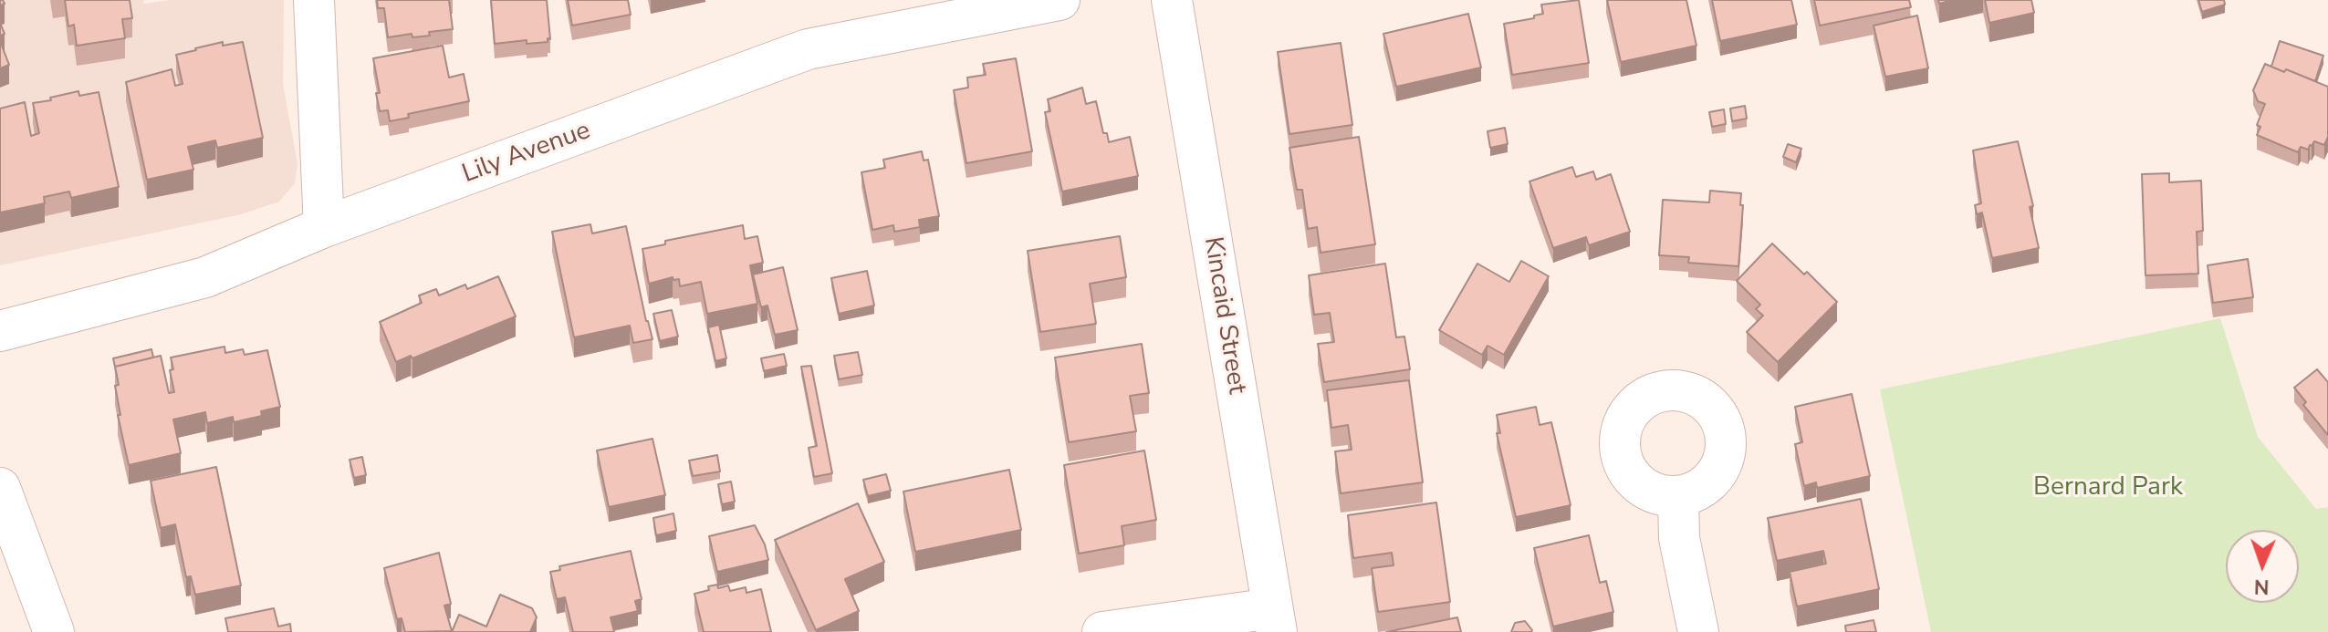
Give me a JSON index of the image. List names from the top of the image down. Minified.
{"streets":{"street":["Lily Avenue","Kincaid Street"]},"parks":["Bernard Park"],"north":"bottom"}
